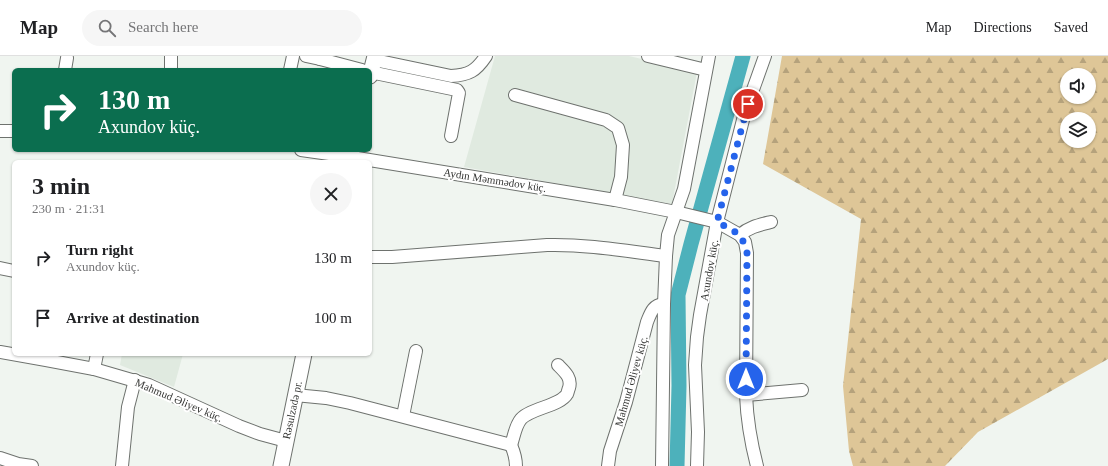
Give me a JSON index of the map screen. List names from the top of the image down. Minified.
{"streets":{"main road":["Rəsulzadə pr."],"street":["Aydın Məmmədov küç.","Axundov küç.","Mahmud Əliyev küç."]},"crossings":[["Aydın Məmmədov küç.","Axundov küç."],["Mahmud Əliyev küç.","Rəsulzadə pr."]],"page":{"header":"Map","search":"Search here","nav":["Map","Directions","Saved"],"turn":["130 m","Axundov küç."],"heading":["3 min","230 m · 21:31"],"list":[{"name":"Turn right","note":"Axundov küç.","value":"130 m"},{"name":"Arrive at destination","value":"100 m"}]}}
